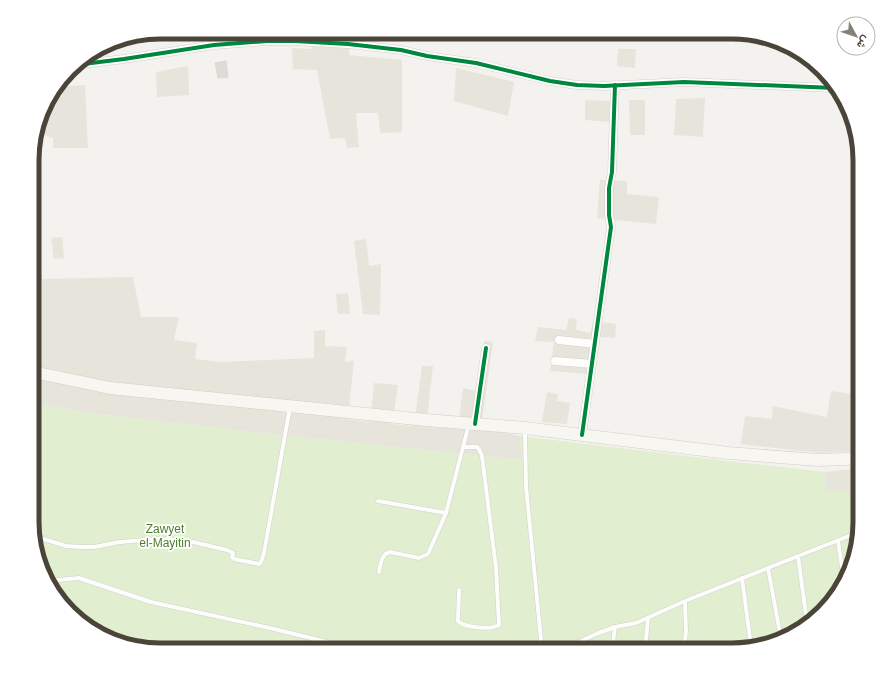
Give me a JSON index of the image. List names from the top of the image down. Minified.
{"parks":["Zawyet el-Mayitin"],"north":"bottom right"}
